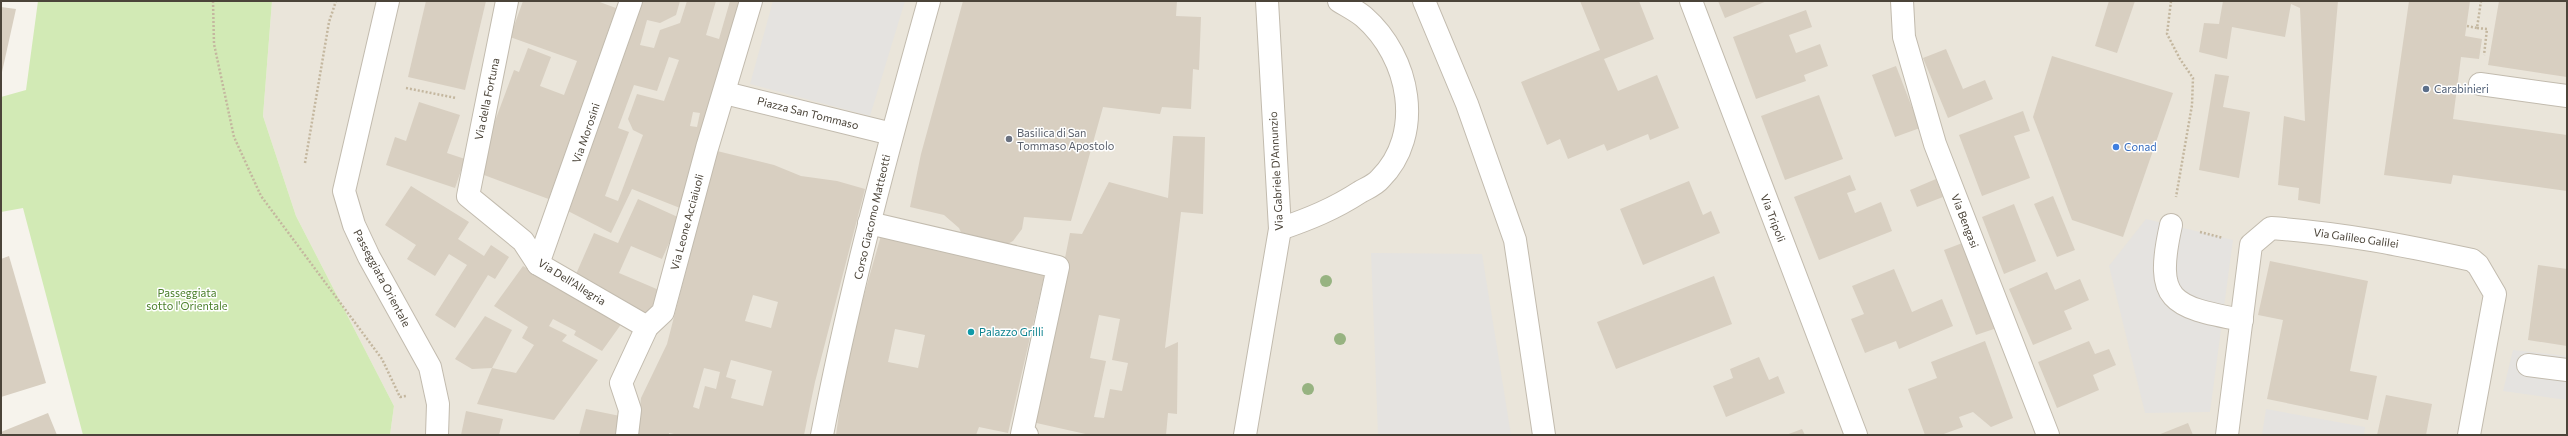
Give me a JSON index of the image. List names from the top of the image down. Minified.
{"streets":{"street":["Via della Fortuna","Piazza San Tommaso","Via Morosini","Via Gabriele D'Annunzio","Corso Giacomo Matteotti","Via Tripoli","Via Bengasi","Via Leone Acciaiuoli","Via Galileo Galilei","Passeggiata Orientale","Via Dell'Allegria"]},"crossings":[["Via della Fortuna","Via Dell'Allegria"],["Piazza San Tommaso","Corso Giacomo Matteotti"],["Piazza San Tommaso","Via Leone Acciaiuoli"],["Via Morosini","Via Dell'Allegria"],["Via Leone Acciaiuoli","Via Dell'Allegria"]],"parks":["Passeggiata sotto l'Orientale"],"places":["Carabinieri","Basilica di San Tommaso Apostolo","Conad","Palazzo Grilli"]}
